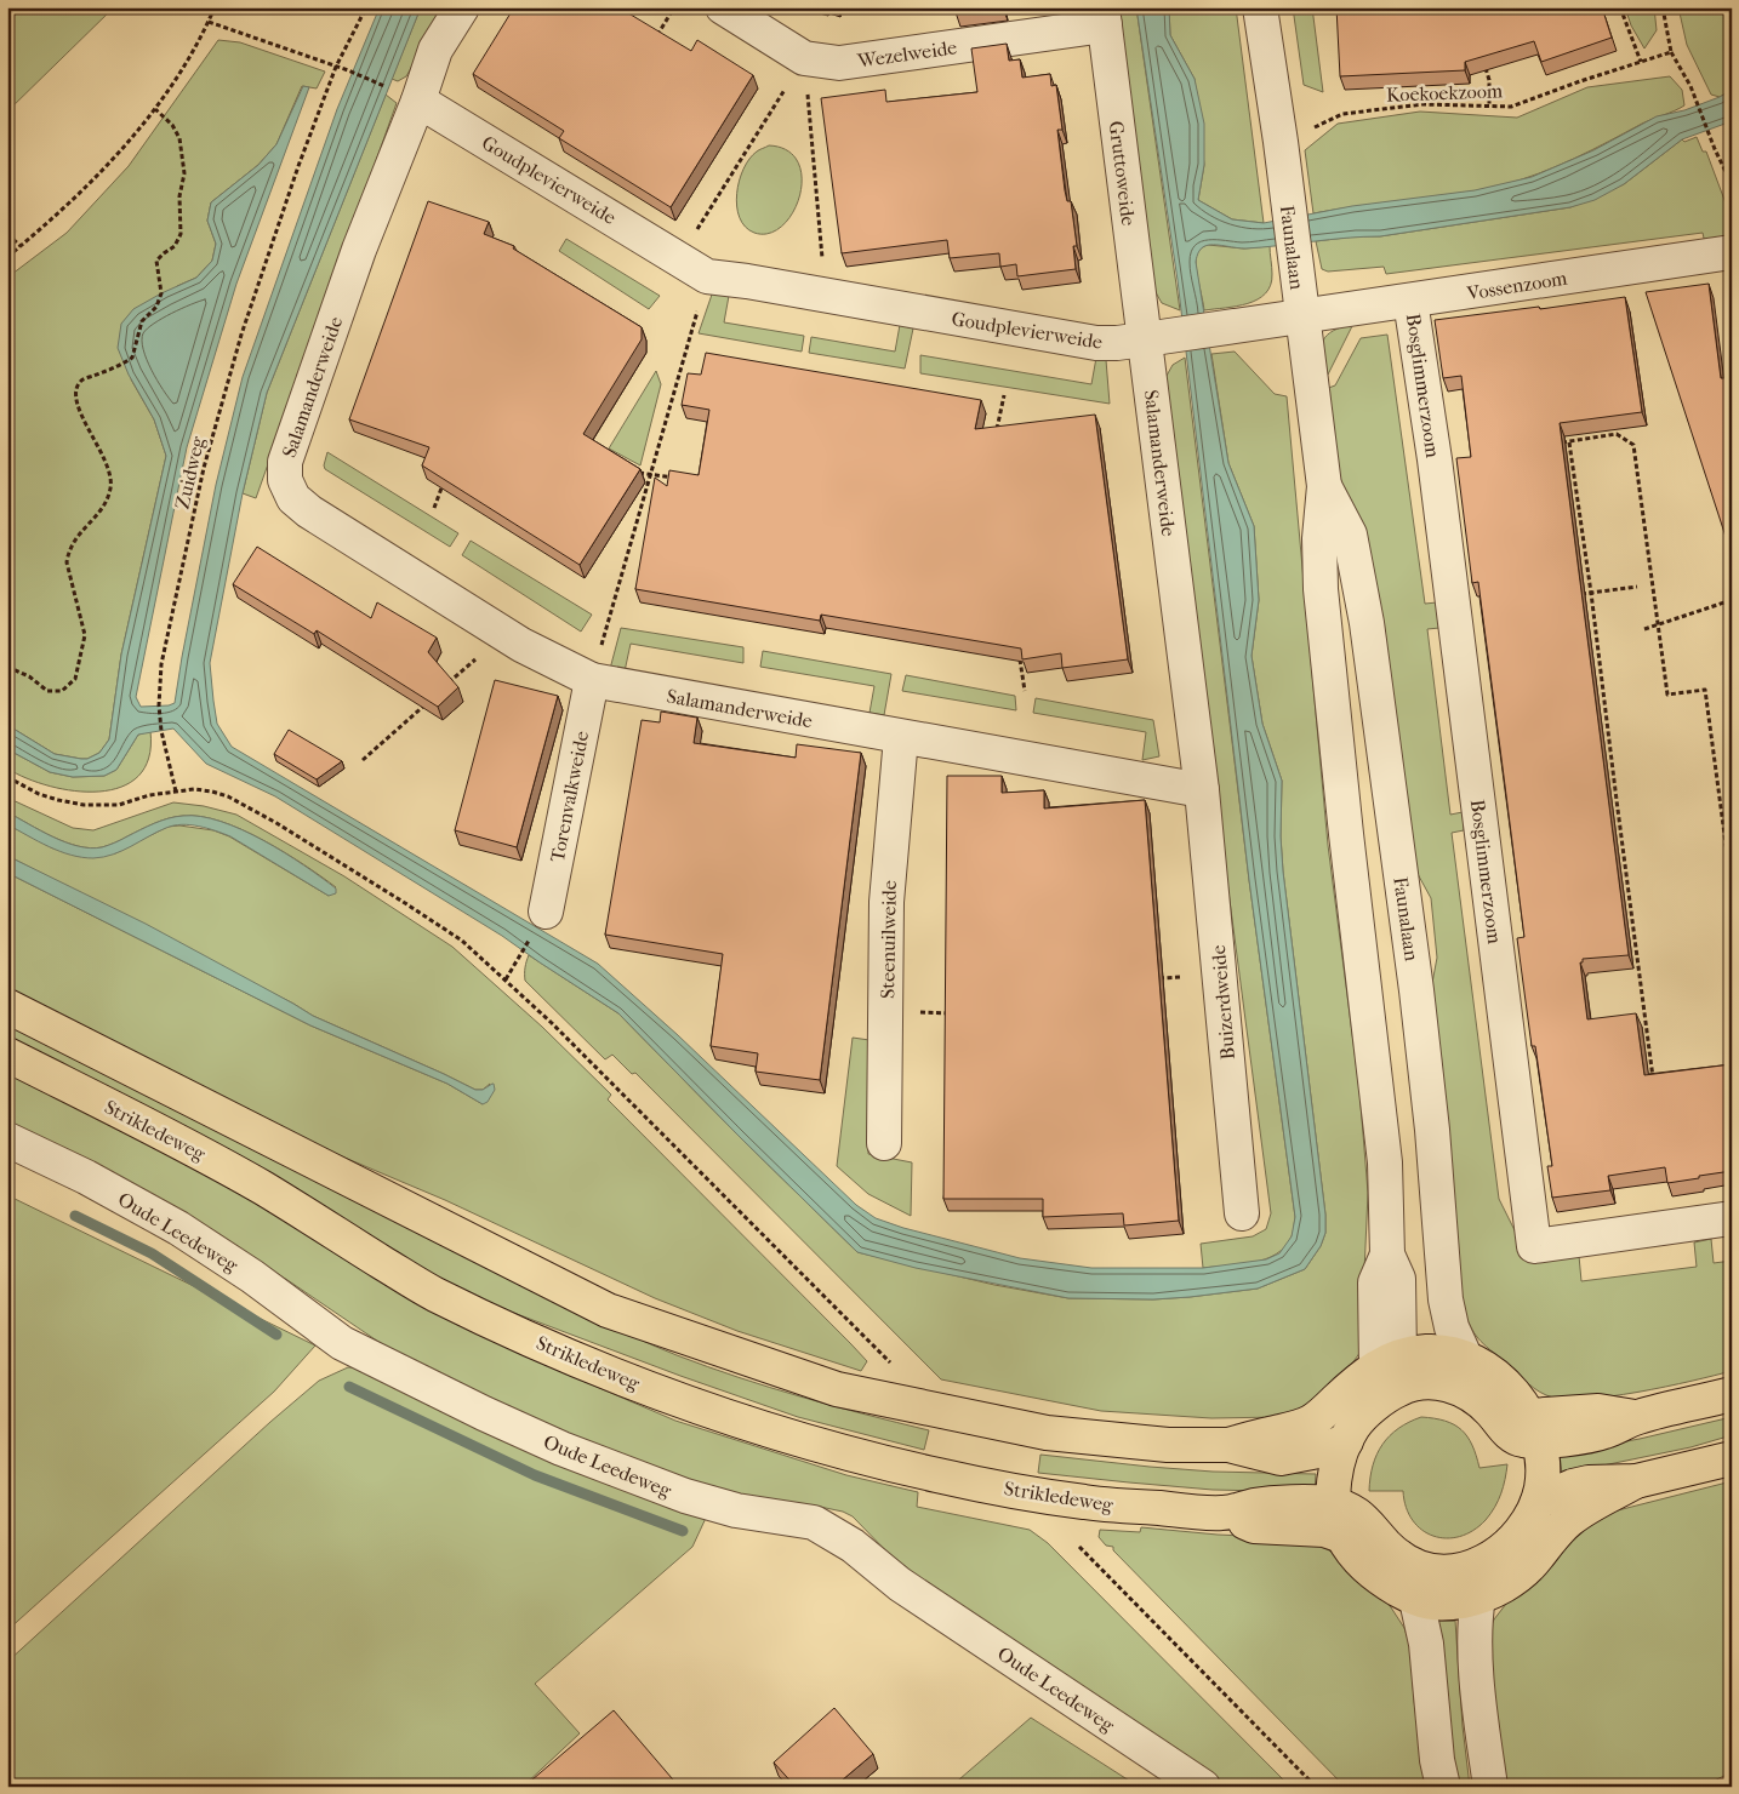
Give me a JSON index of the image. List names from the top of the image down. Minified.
{"streets":{"main road":["Strikledeweg"],"street":["Wezelweide","Gruttoweide","Goudplevierweide","Faunalaan","Vossenzoom","Bosglimmerzoom","Salamanderweide","Torenvalkweide","Steenuilweide","Buizerdweide","Oude Leedeweg"],"path":["Koekoekzoom","Zuidweg"]},"crossings":[["Wezelweide","Gruttoweide"],["Koekoekzoom","Faunalaan"],["Gruttoweide","Goudplevierweide"],["Gruttoweide","Salamanderweide"],["Goudplevierweide","Faunalaan"],["Goudplevierweide","Vossenzoom"],["Goudplevierweide","Salamanderweide"],["Faunalaan","Vossenzoom"],["Vossenzoom","Bosglimmerzoom"],["Salamanderweide","Torenvalkweide"],["Salamanderweide","Steenuilweide"],["Salamanderweide","Buizerdweide"]]}
